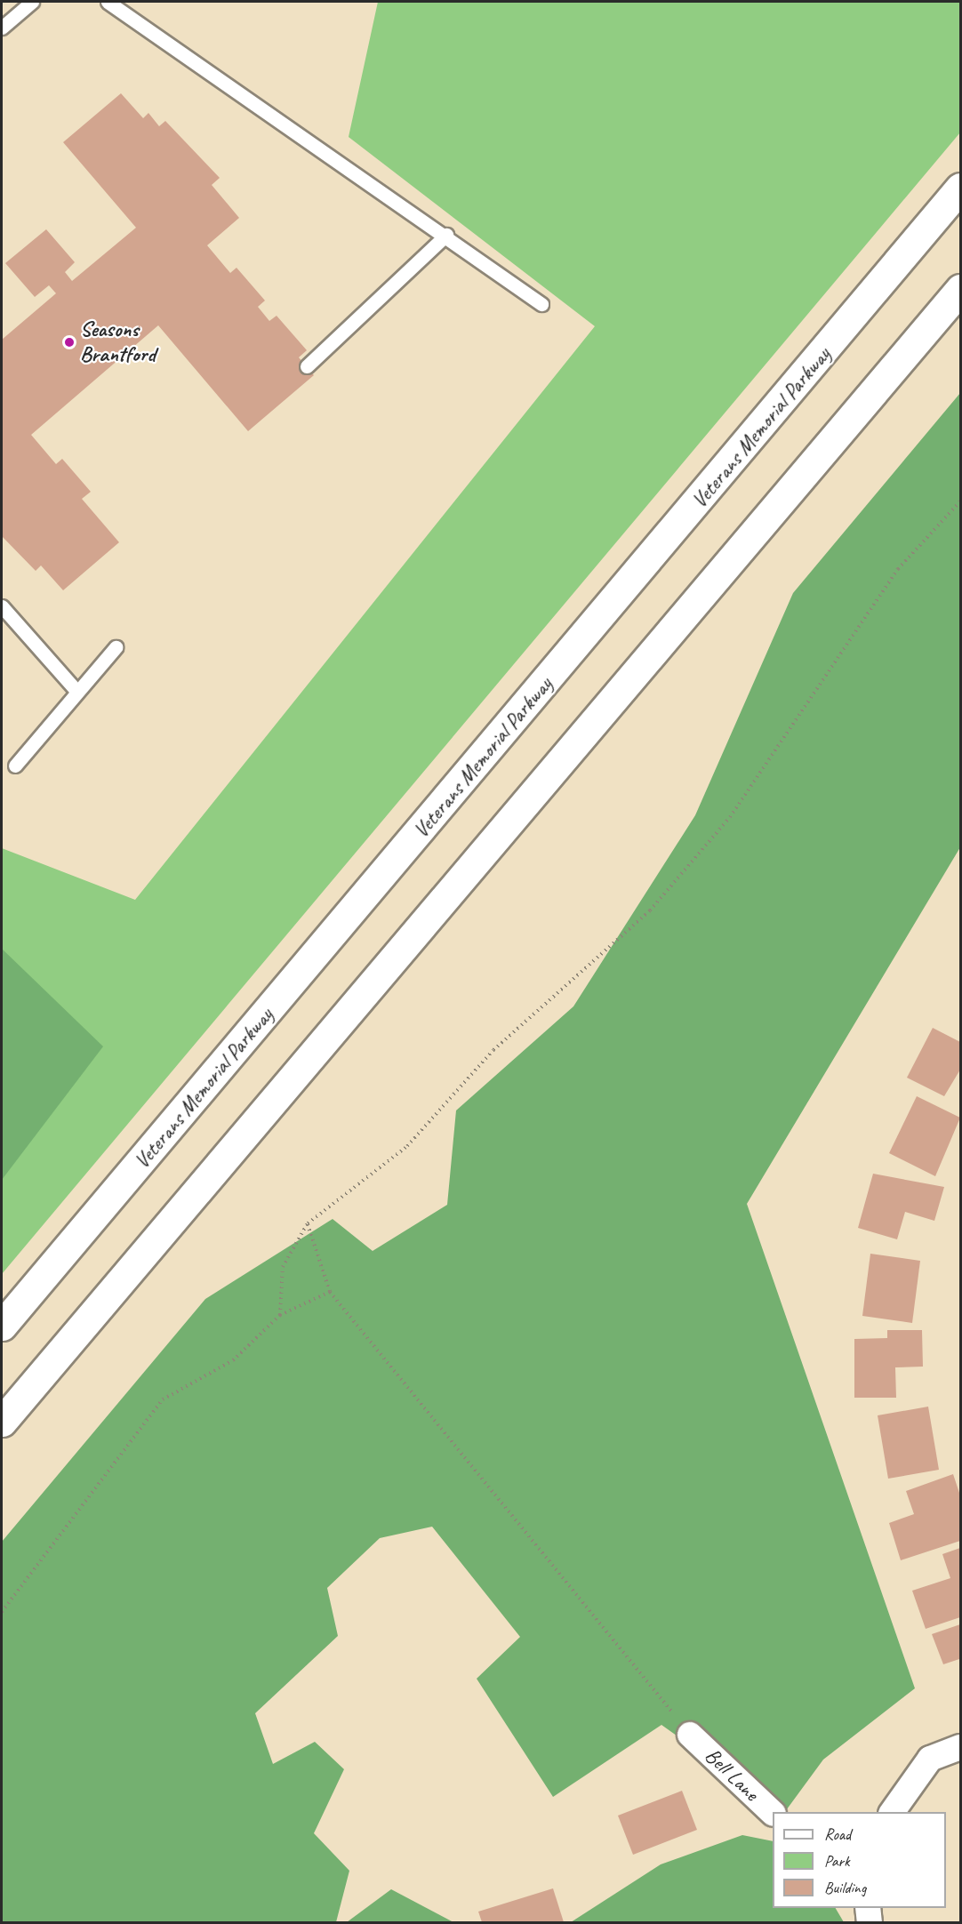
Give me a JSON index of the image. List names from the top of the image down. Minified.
{"streets":{"main road":["Veterans Memorial Parkway"],"street":["Bell Lane"]},"places":["Seasons Brantford"],"legend":["Road","Park","Building"]}
